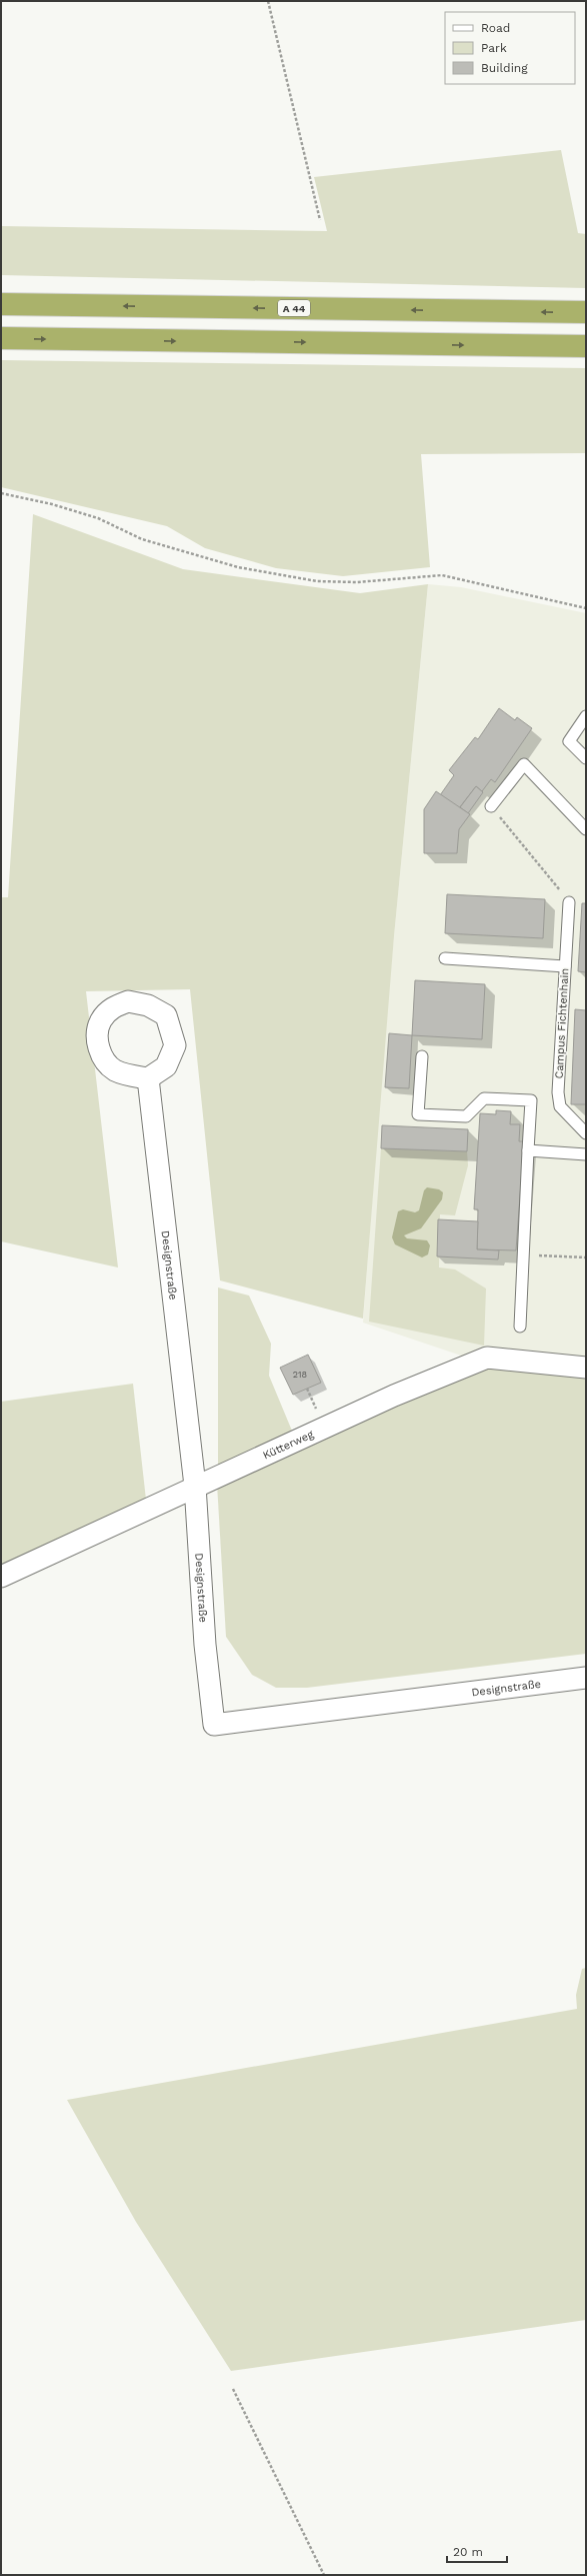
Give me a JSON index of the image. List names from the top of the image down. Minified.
{"streets":{"highway":["A 44"],"street":["Designstraße","Kütterweg"],"lane":["Campus Fichtenhain"]},"crossings":[["Designstraße","Kütterweg"]],"house_numbers":["218"],"legend":["Road","Park","Building"],"scale_bar":"20 m"}
